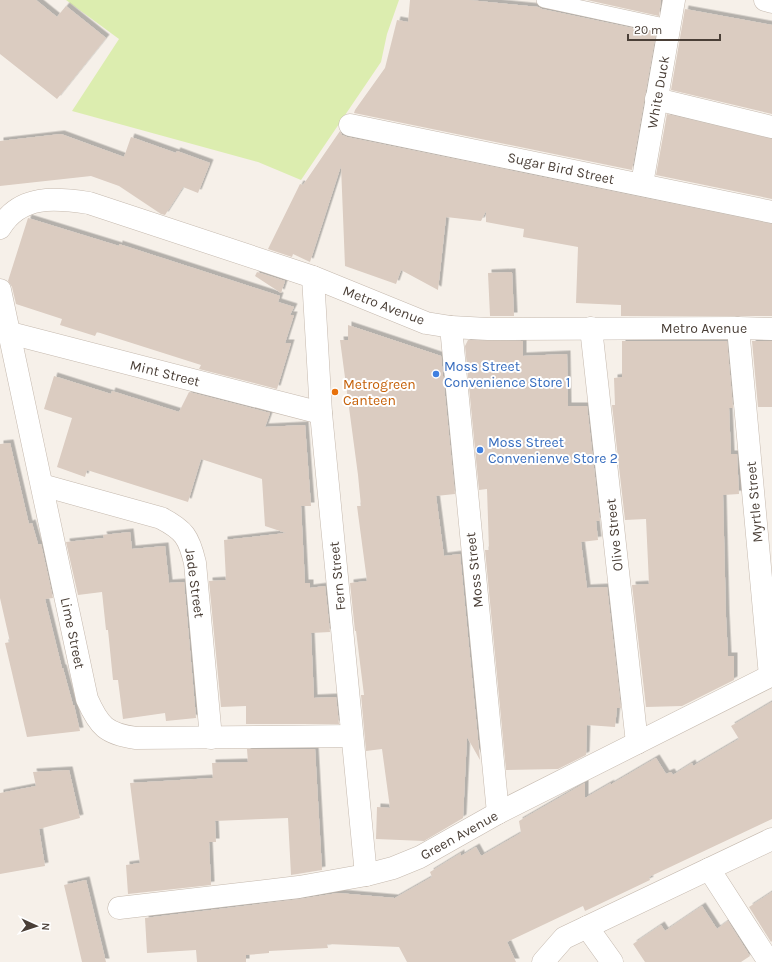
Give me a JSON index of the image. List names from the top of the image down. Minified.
{"streets":{"street":["White Duck","Sugar Bird Street","Metro Avenue","Mint Street","Myrtle Street","Olive Street","Moss Street","Fern Street","Jade Street","Lime Street","Green Avenue"]},"crossings":[["White Duck","Sugar Bird Street"],["Metro Avenue","Myrtle Street"],["Metro Avenue","Olive Street"],["Metro Avenue","Moss Street"],["Metro Avenue","Fern Street"],["Mint Street","Fern Street"],["Mint Street","Lime Street"],["Myrtle Street","Green Avenue"],["Olive Street","Green Avenue"],["Moss Street","Green Avenue"],["Fern Street","Lime Street"],["Fern Street","Green Avenue"],["Jade Street","Lime Street"]],"places":["Moss Street Convenience Store 1","Metrogreen Canteen","Moss Street Convenienve Store 2"],"scale_bar":"20 m","north":"right"}
